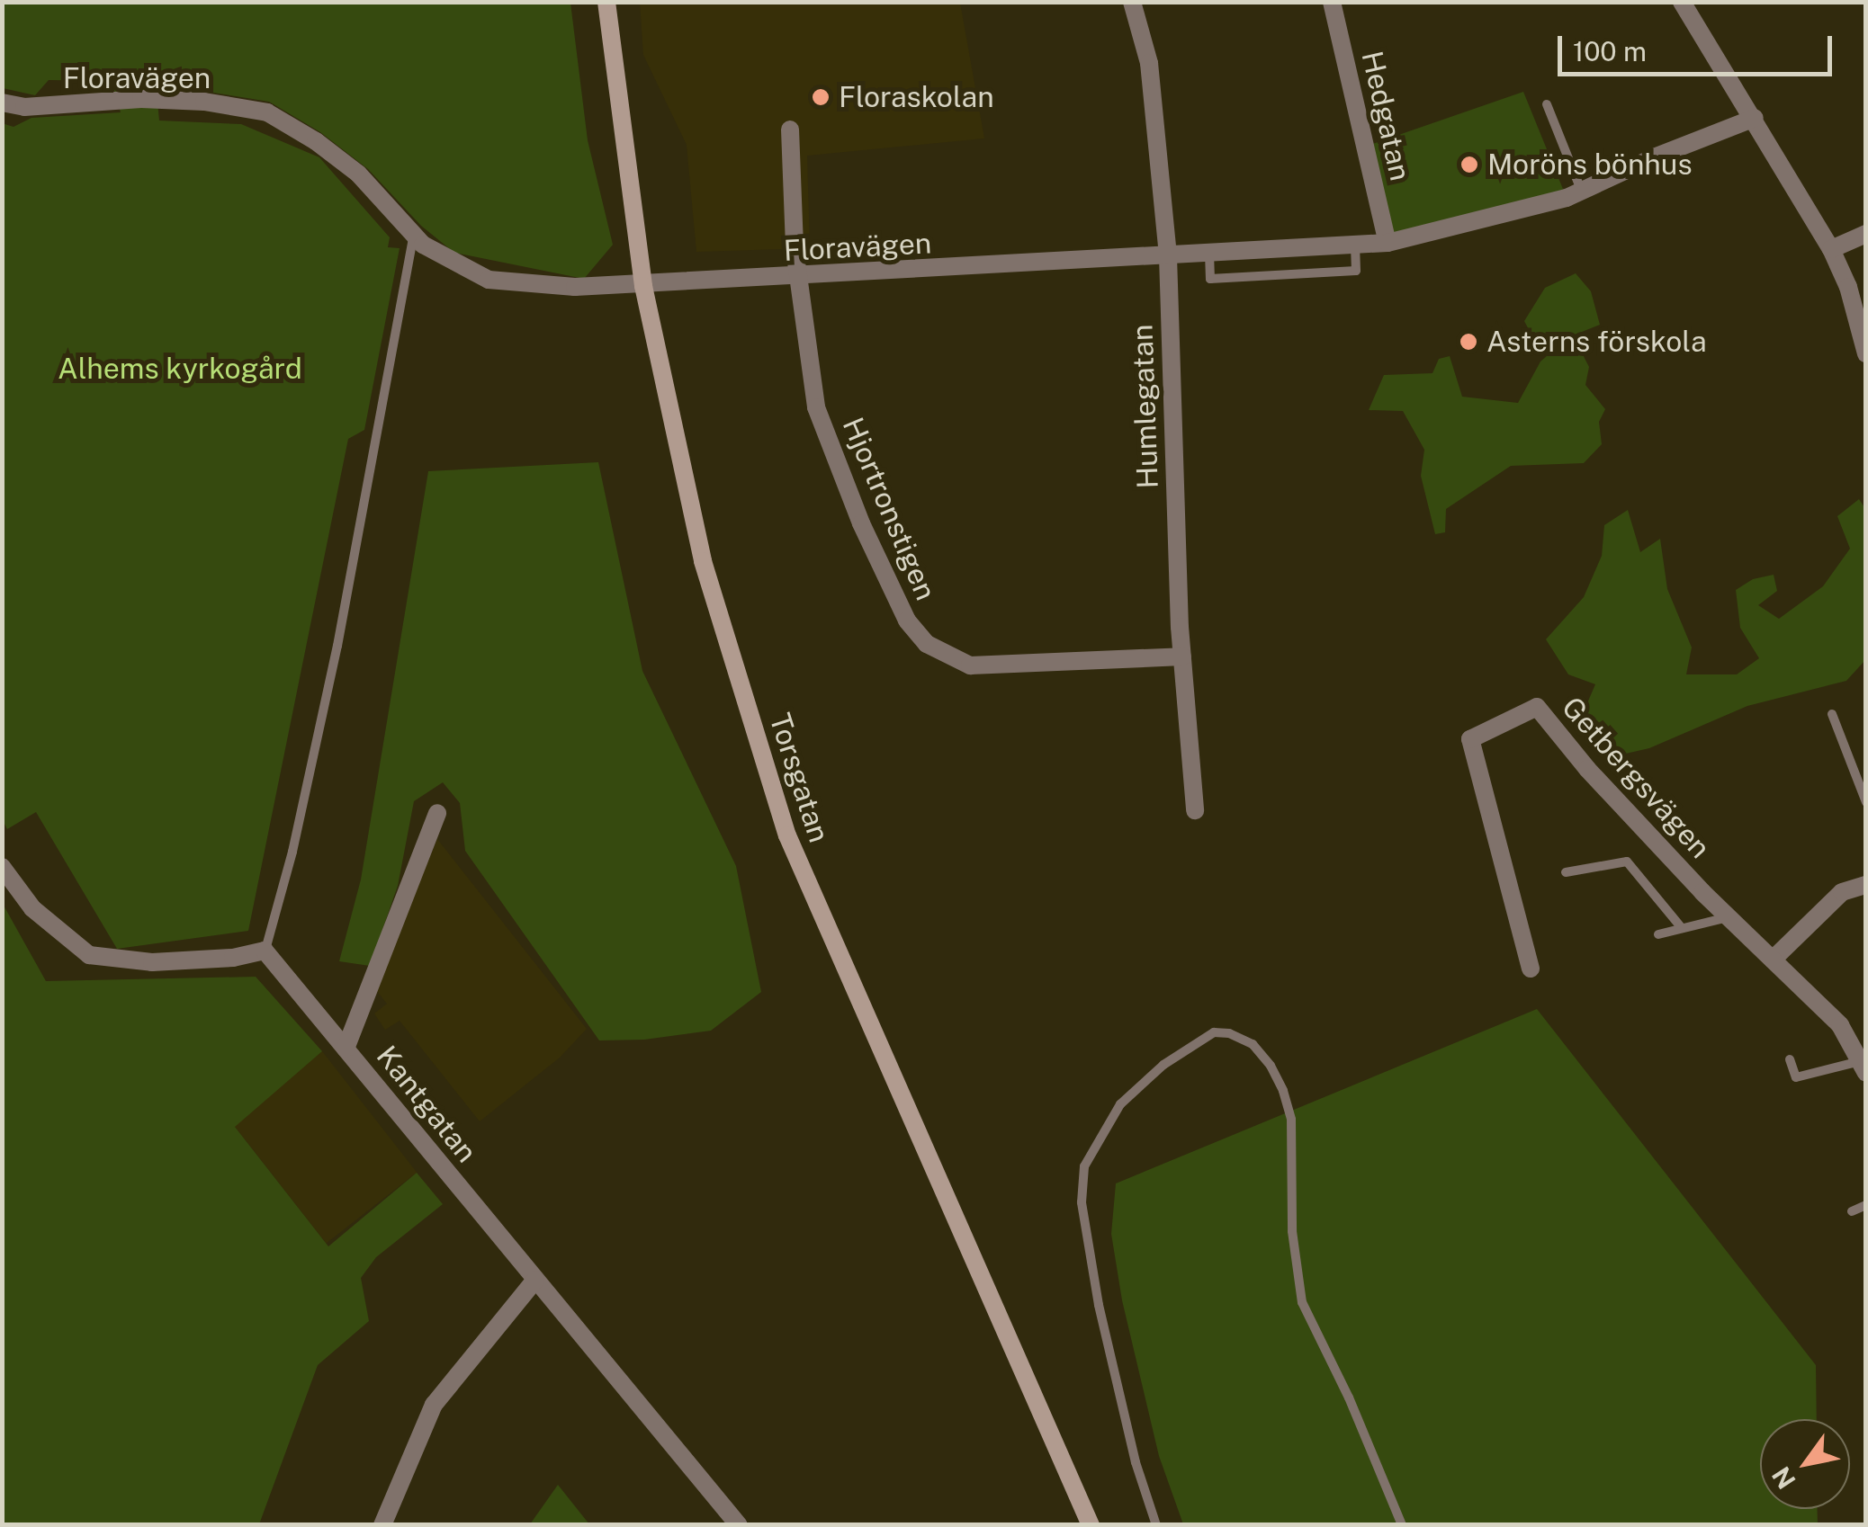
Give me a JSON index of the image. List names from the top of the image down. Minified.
{"streets":{"main road":["Torsgatan"],"street":["Floravägen","Hedgatan","Humlegatan","Hjortronstigen","Getbergsvägen","Kantgatan"]},"crossings":[["Floravägen","Hedgatan"],["Floravägen","Humlegatan"],["Floravägen","Hjortronstigen"],["Floravägen","Torsgatan"],["Humlegatan","Hjortronstigen"]],"parks":["Alhems kyrkogård"],"places":["Floraskolan","Moröns bönhus","Asterns förskola"],"scale_bar":"100 m","north":"bottom left"}
